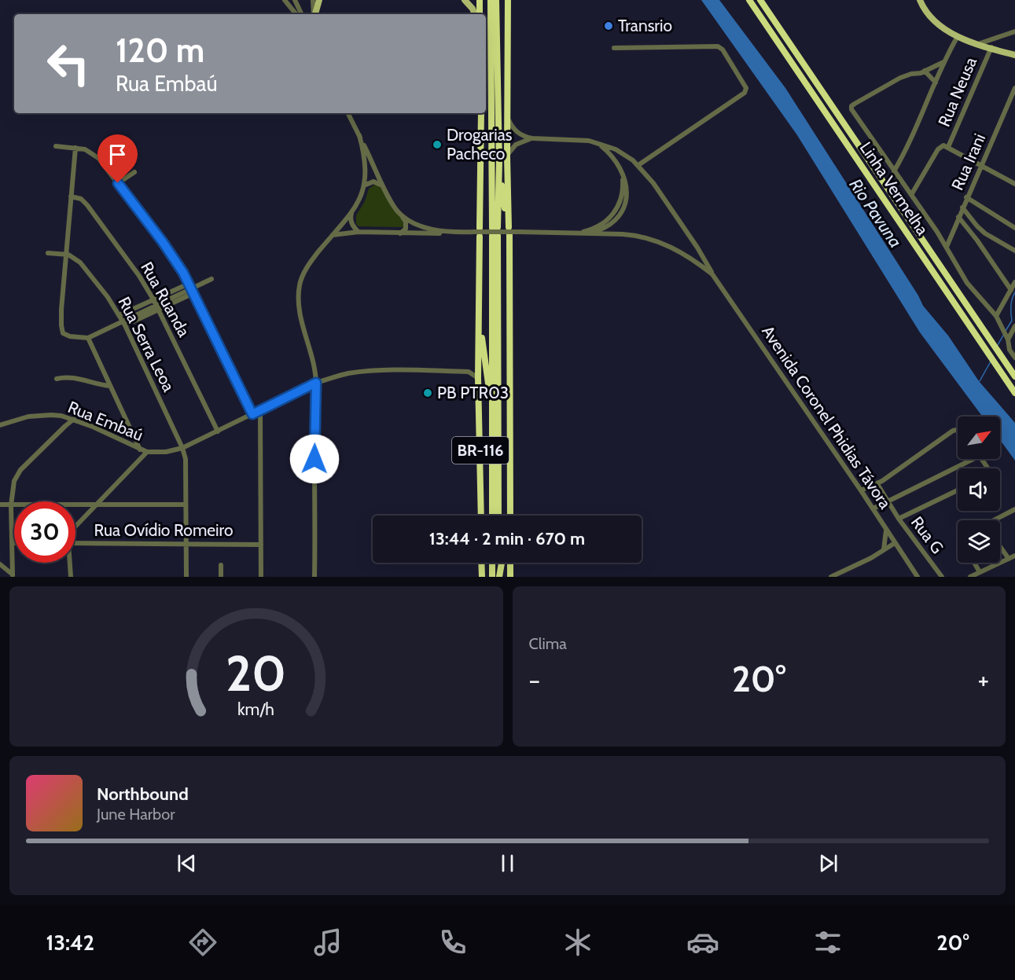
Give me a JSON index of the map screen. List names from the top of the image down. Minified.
{"streets":{"highway":["Linha Vermelha","BR-116"],"street":["Rua Neusa","Rua Irani","Rua Ruanda","Rua Serra Leoa","Avenida Coronel Phidias Távora","Rua Embaú","Rua Ovídio Romeiro","Rua G"]},"crossings":[["Rua Ruanda","Rua Embaú"],["Rua Serra Leoa","Rua Embaú"],["Rua Serra Leoa","Rua Ovídio Romeiro"],["Avenida Coronel Phidias Távora","BR-116"],["Rua Embaú","BR-116"]],"water":["Rio Pavuna"],"places":["Transrio","Drogarias Pacheco","PB PTR03"],"north":"top right","page":{"turn":["120 m","Rua Embaú"],"limit":"30","trip":"13:44 · 2 min · 670 m","tile":"Clima","heat":["−","20°","+"],"song":["Northbound","June Harbor"],"tabs":["13:42","20°"],"gauge":["20","km/h"]}}
